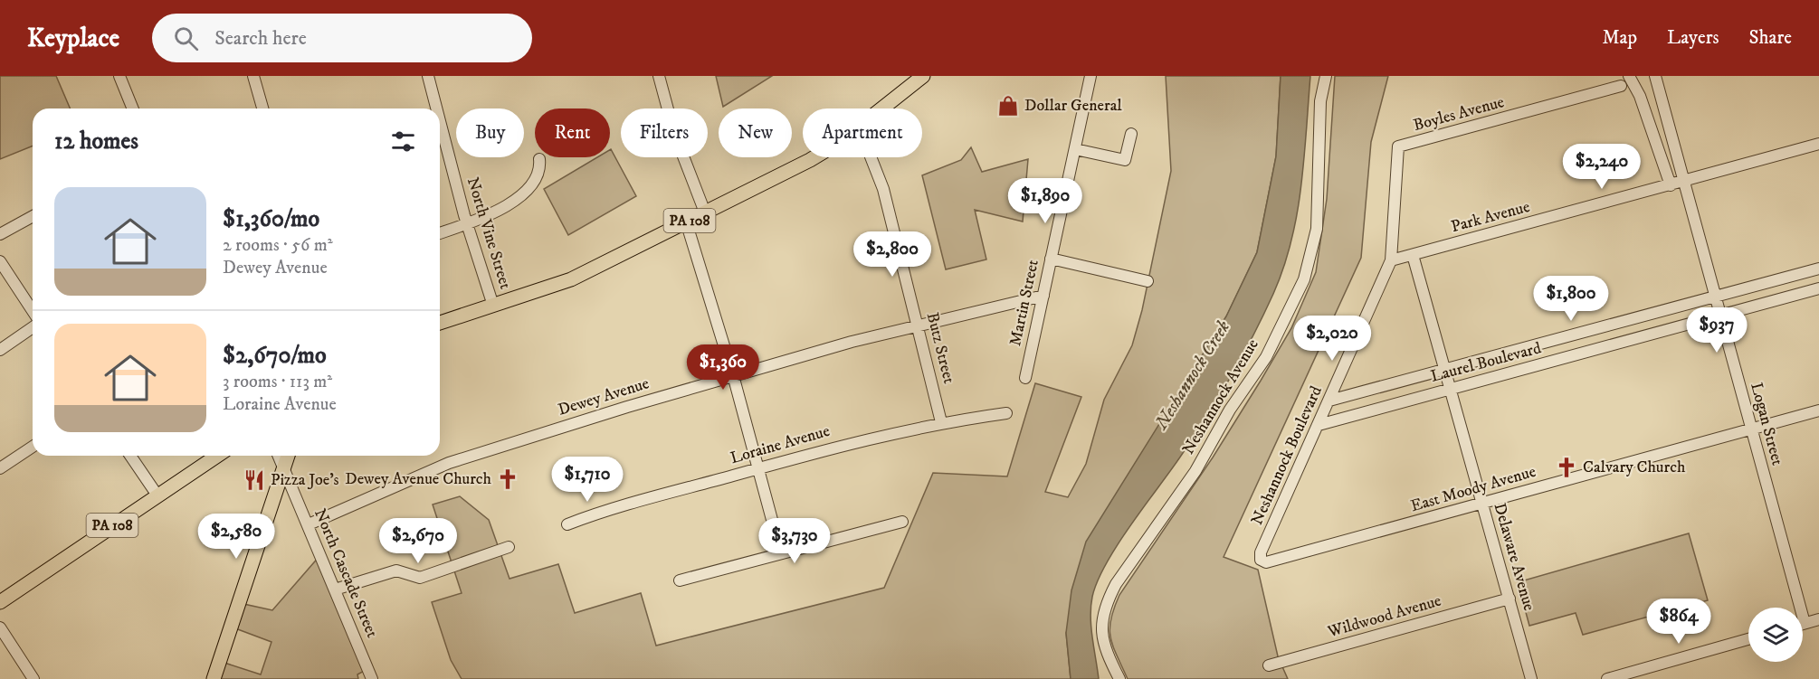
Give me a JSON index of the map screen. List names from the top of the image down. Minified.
{"streets":{"main road":["PA 108"],"street":["Boyles Avenue","Park Avenue","North Vine Street","Martin Street","Butz Street","Laurel Boulevard","Dewey Avenue","Neshannock Avenue","Logan Street","Loraine Avenue","Neshannock Boulevard","East Moody Avenue","Delaware Avenue","North Cascade Street","Wildwood Avenue"]},"crossings":[["Boyles Avenue","Neshannock Boulevard"],["Park Avenue","Logan Street"],["Park Avenue","Neshannock Boulevard"],["Park Avenue","Delaware Avenue"],["PA 108","North Vine Street"],["Martin Street","Dewey Avenue"],["Butz Street","Dewey Avenue"],["Butz Street","Loraine Avenue"],["Laurel Boulevard","Logan Street"],["Laurel Boulevard","Neshannock Boulevard"],["Laurel Boulevard","Delaware Avenue"],["Dewey Avenue","North Cascade Street"],["Logan Street","East Moody Avenue"],["Neshannock Boulevard","East Moody Avenue"],["East Moody Avenue","Delaware Avenue"],["Delaware Avenue","Wildwood Avenue"]],"water":["Neshannock Creek"],"places":{"shop":["Dollar General"],"church":["Calvary Church","Dewey Avenue Church"],"restaurant":["Pizza Joe's"]},"page":{"header":"Keyplace","search":"Search here","nav":["Map","Layers","Share"],"chip":["Buy","Rent","Filters","New","Apartment"],"heading":"12 homes","price":["$2,240","$1,890","$2,800","$1,800","$937","$2,020","$1,360","$1,710","$2,580","$2,670","$3,730","$864"],"list":[{"name":"$1,360/mo","note":"2 rooms · 56 m² · Dewey Avenue"},{"name":"$2,670/mo","note":"3 rooms · 113 m² · Loraine Avenue"}]}}
